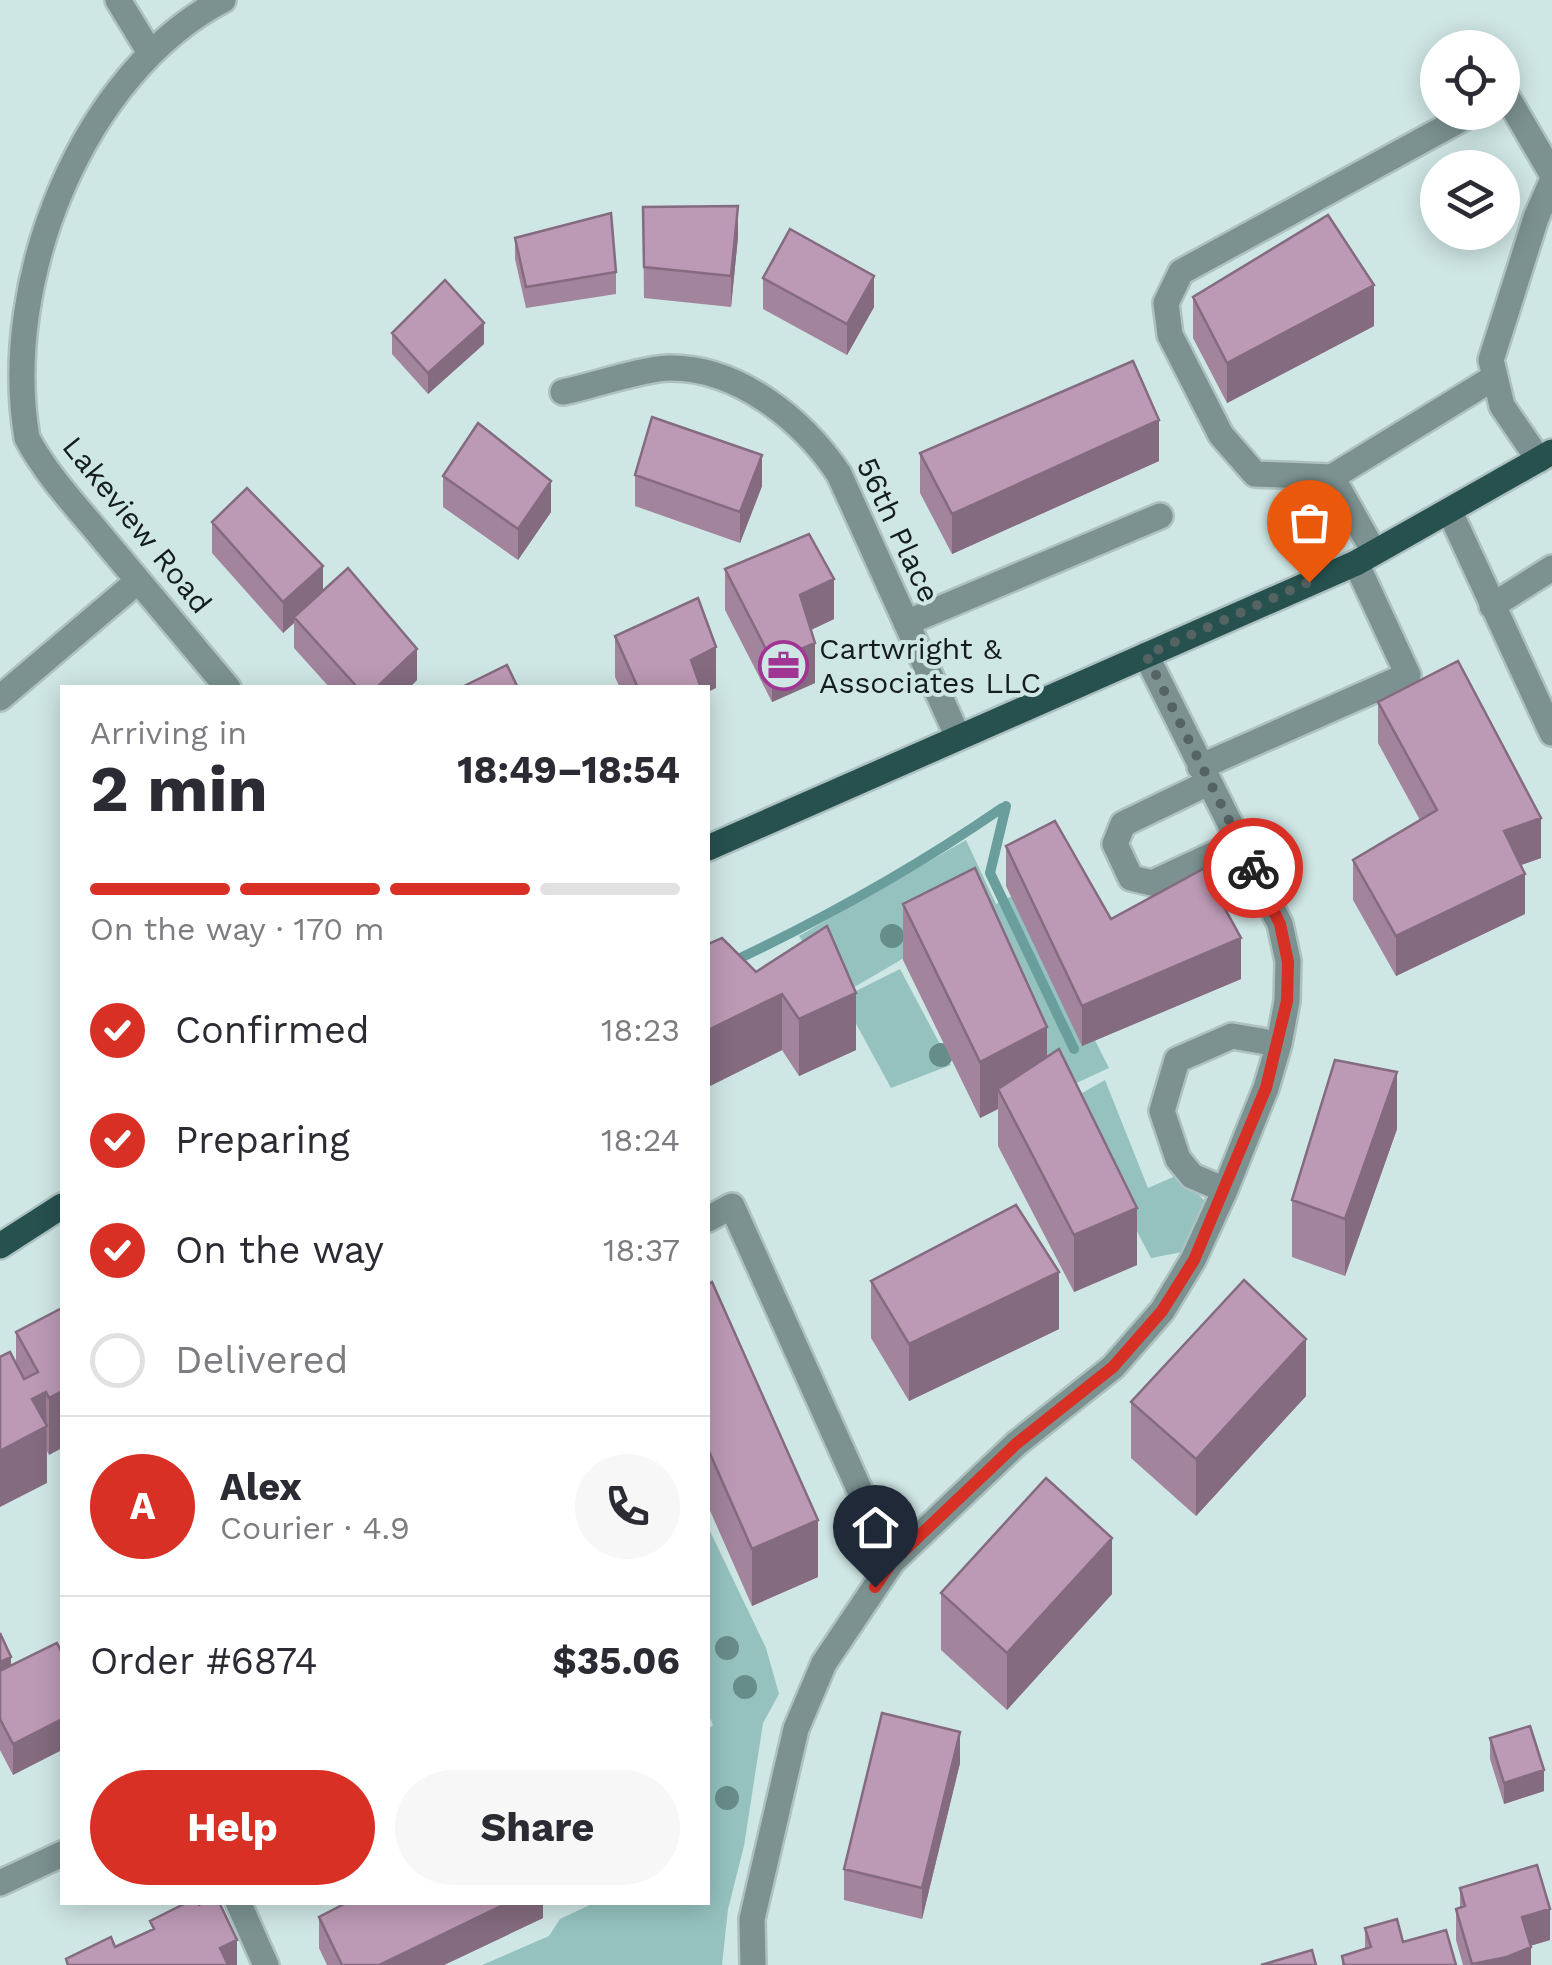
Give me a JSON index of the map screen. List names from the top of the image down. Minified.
{"streets":{"street":["Lakeview Road","56th Place"]},"places":{"office":["Cartwright & Associates LLC"]},"page":{"heading":["2 min","Arriving in","18:49–18:54"],"panel":["Alex","Courier · 4.9","Order #6874","$35.06"],"bar":"On the way · 170 m","list":[["Confirmed","18:23"],["Preparing","18:24"],["On the way","18:37"],"Delivered"],"round":"A","buttons":["Help","Share"]}}
